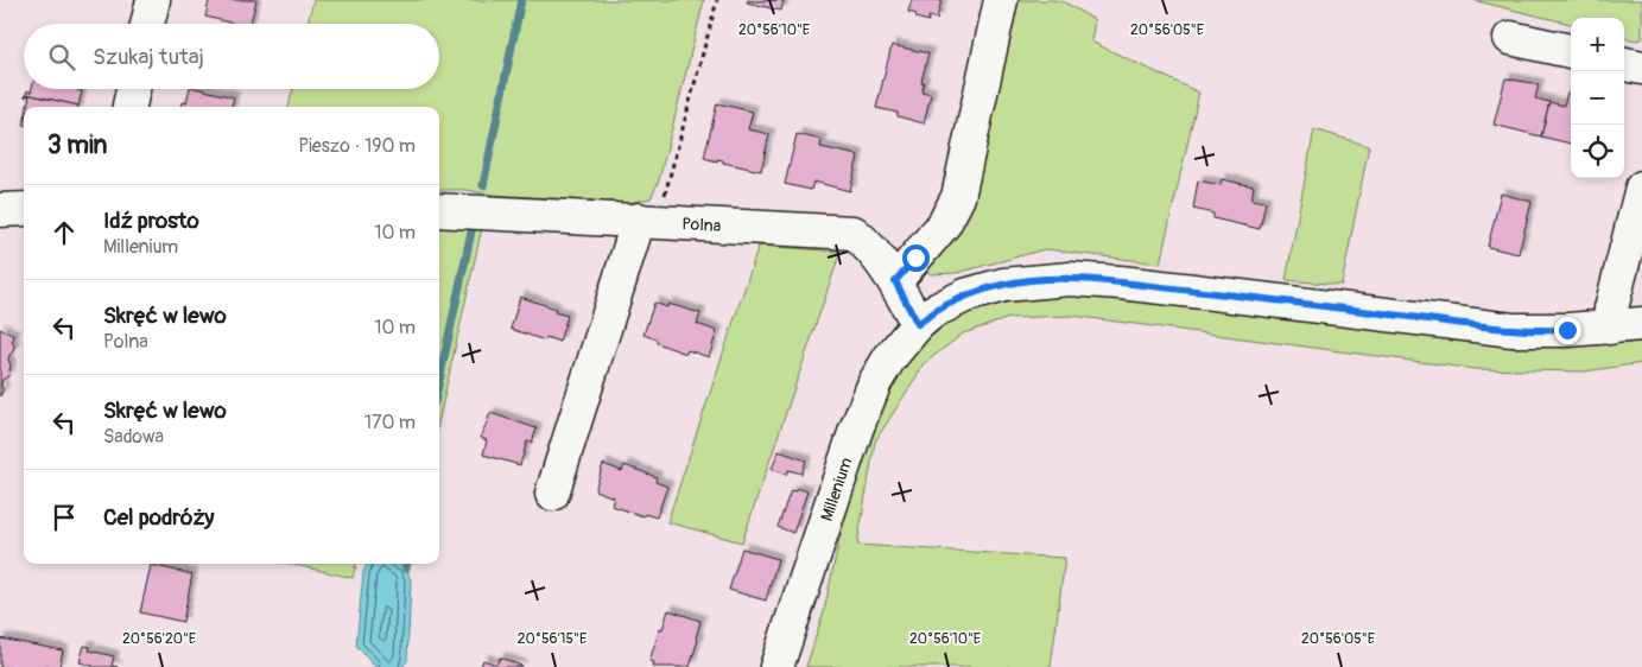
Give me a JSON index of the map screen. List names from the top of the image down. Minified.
{"streets":{"street":["Polna","Millenium"]},"crossings":[["Polna","Millenium"]],"page":{"map_buttons":["+","−"],"search":"Szukaj tutaj","heading":["3 min","Pieszo · 190 m"],"list":[["Idź prosto","Millenium","10 m"],["Skręć w lewo","Polna","10 m"],["Skręć w lewo","Sadowa","170 m"],"Cel podróży"]},"coordinates":["20°56'10\"E","20°56'05\"E","20°56'20\"E","20°56'15\"E"]}
